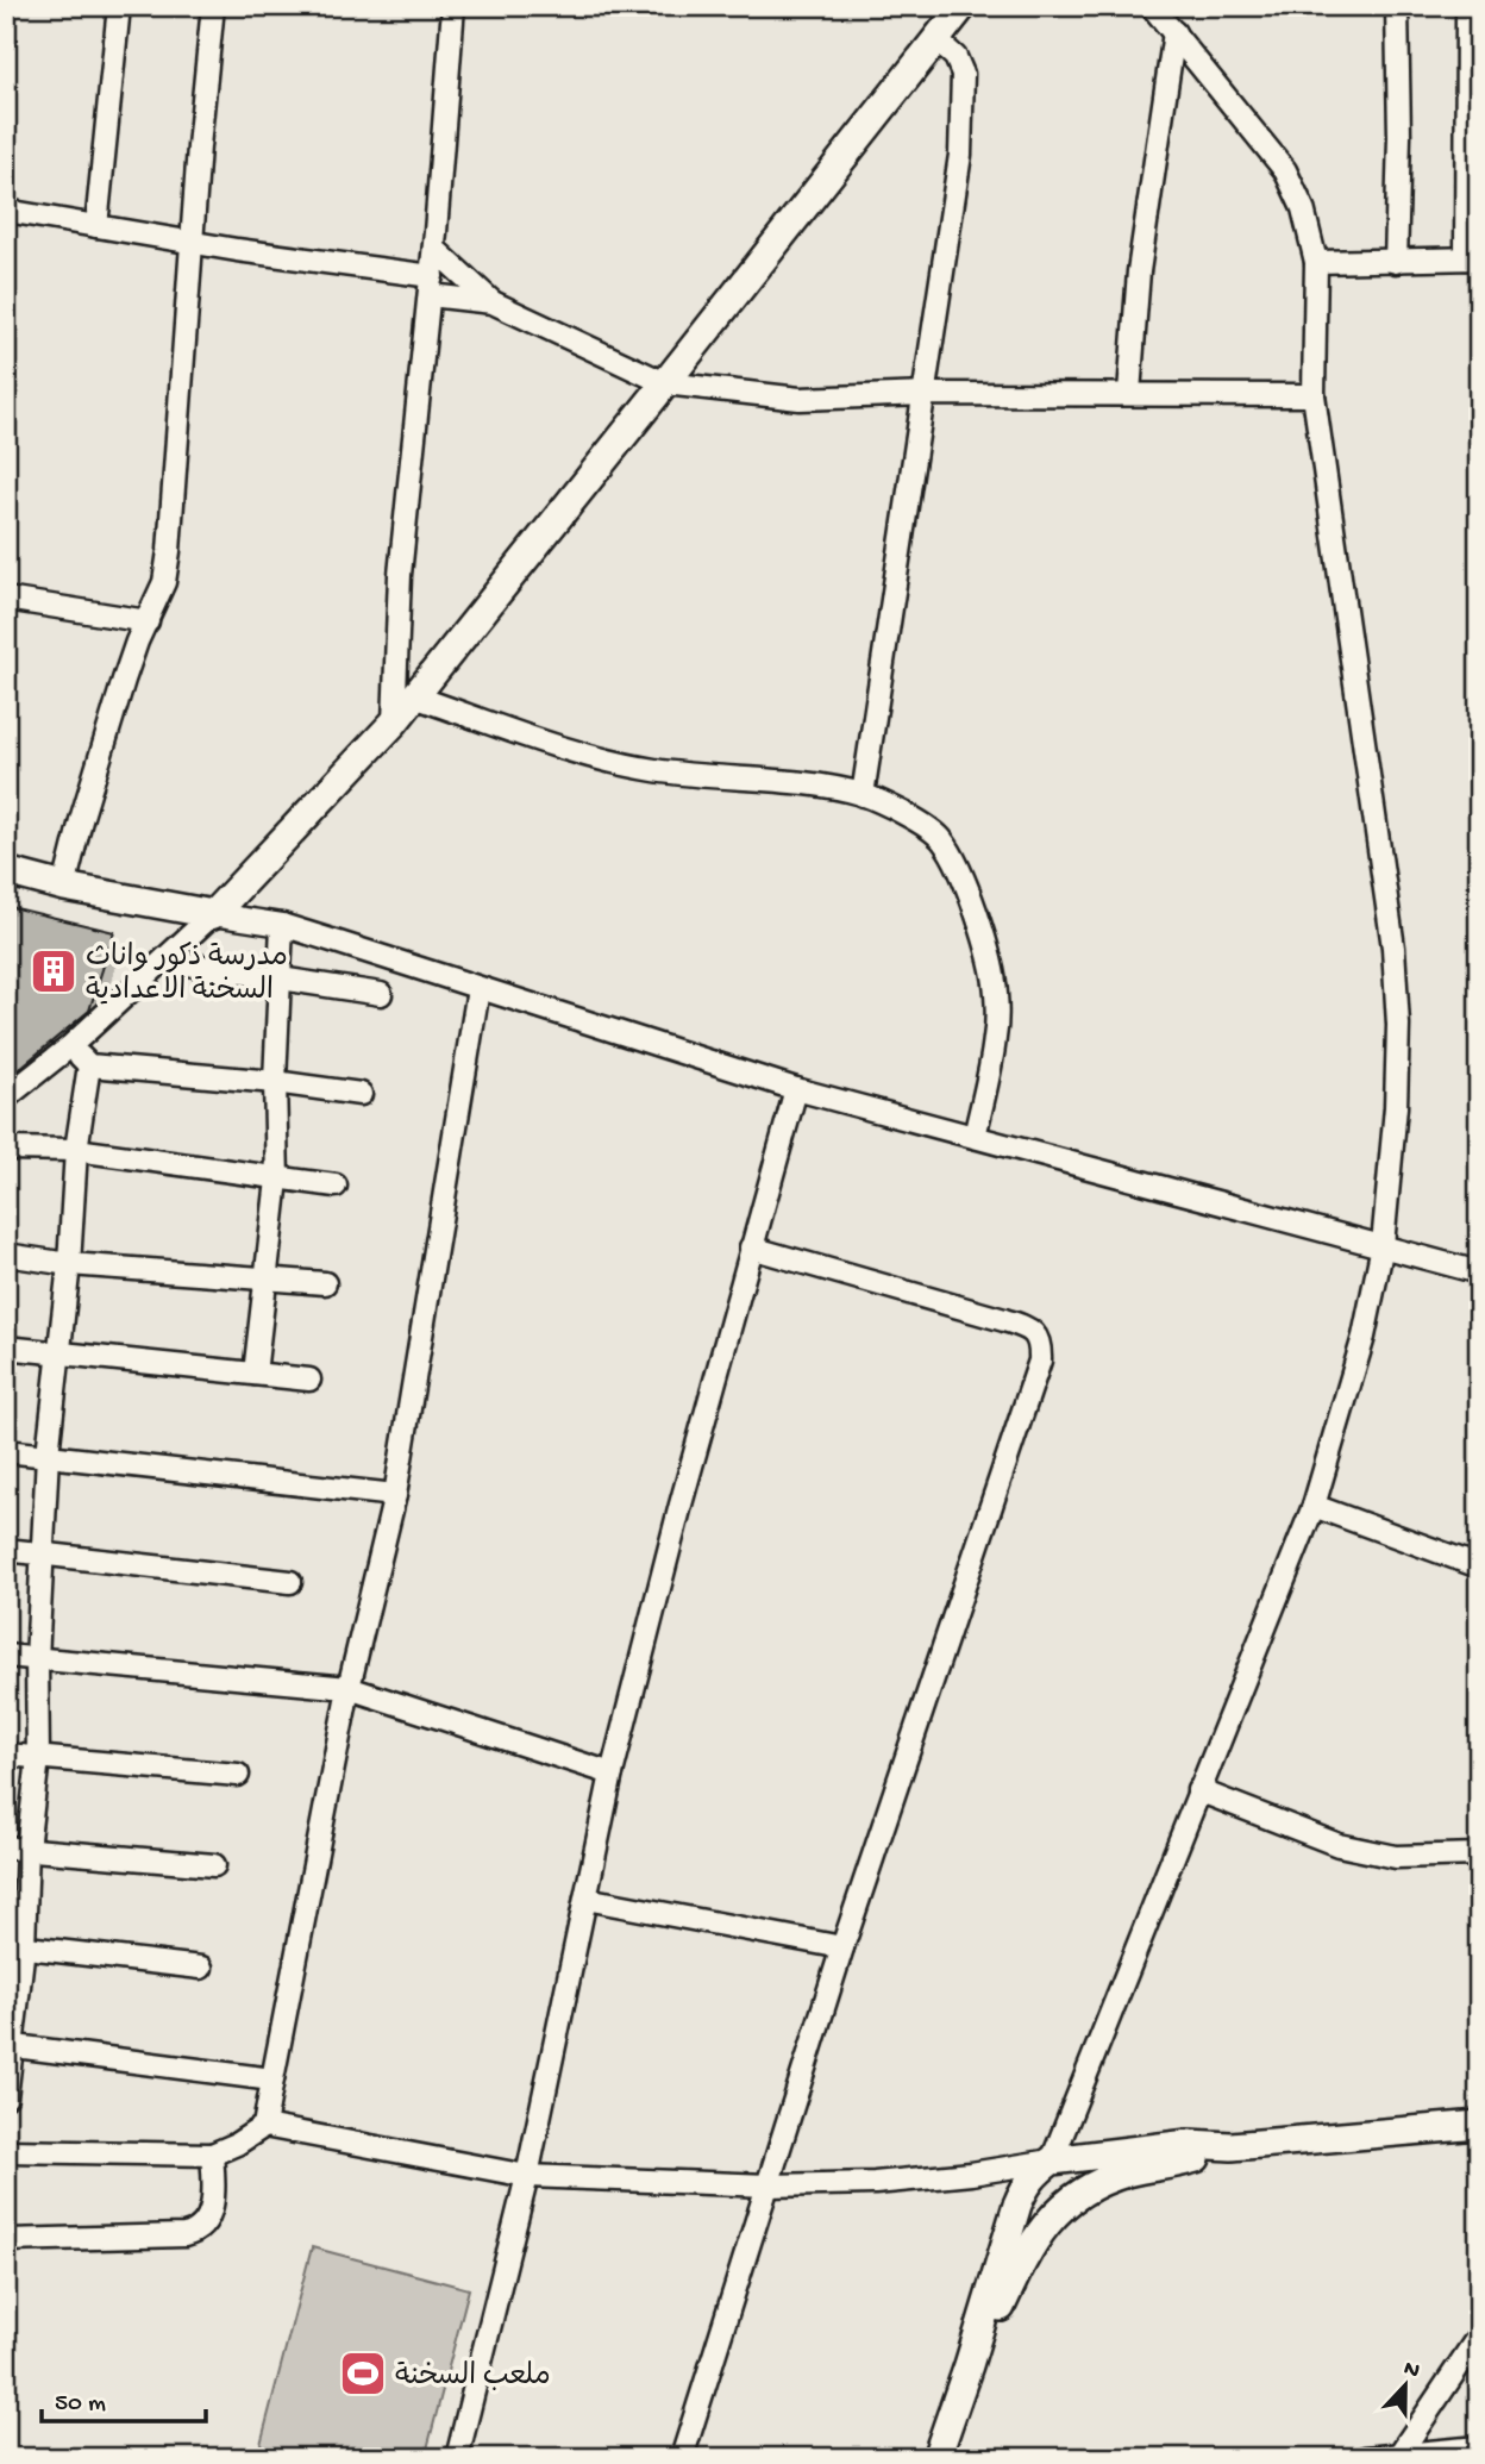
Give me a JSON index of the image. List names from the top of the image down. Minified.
{"places":{"building":["مدرسة ذكور واناث السخنة الاعدادية"],"sports":["ملعب السخنة"]},"scale_bar":"50 m","north":"top"}
